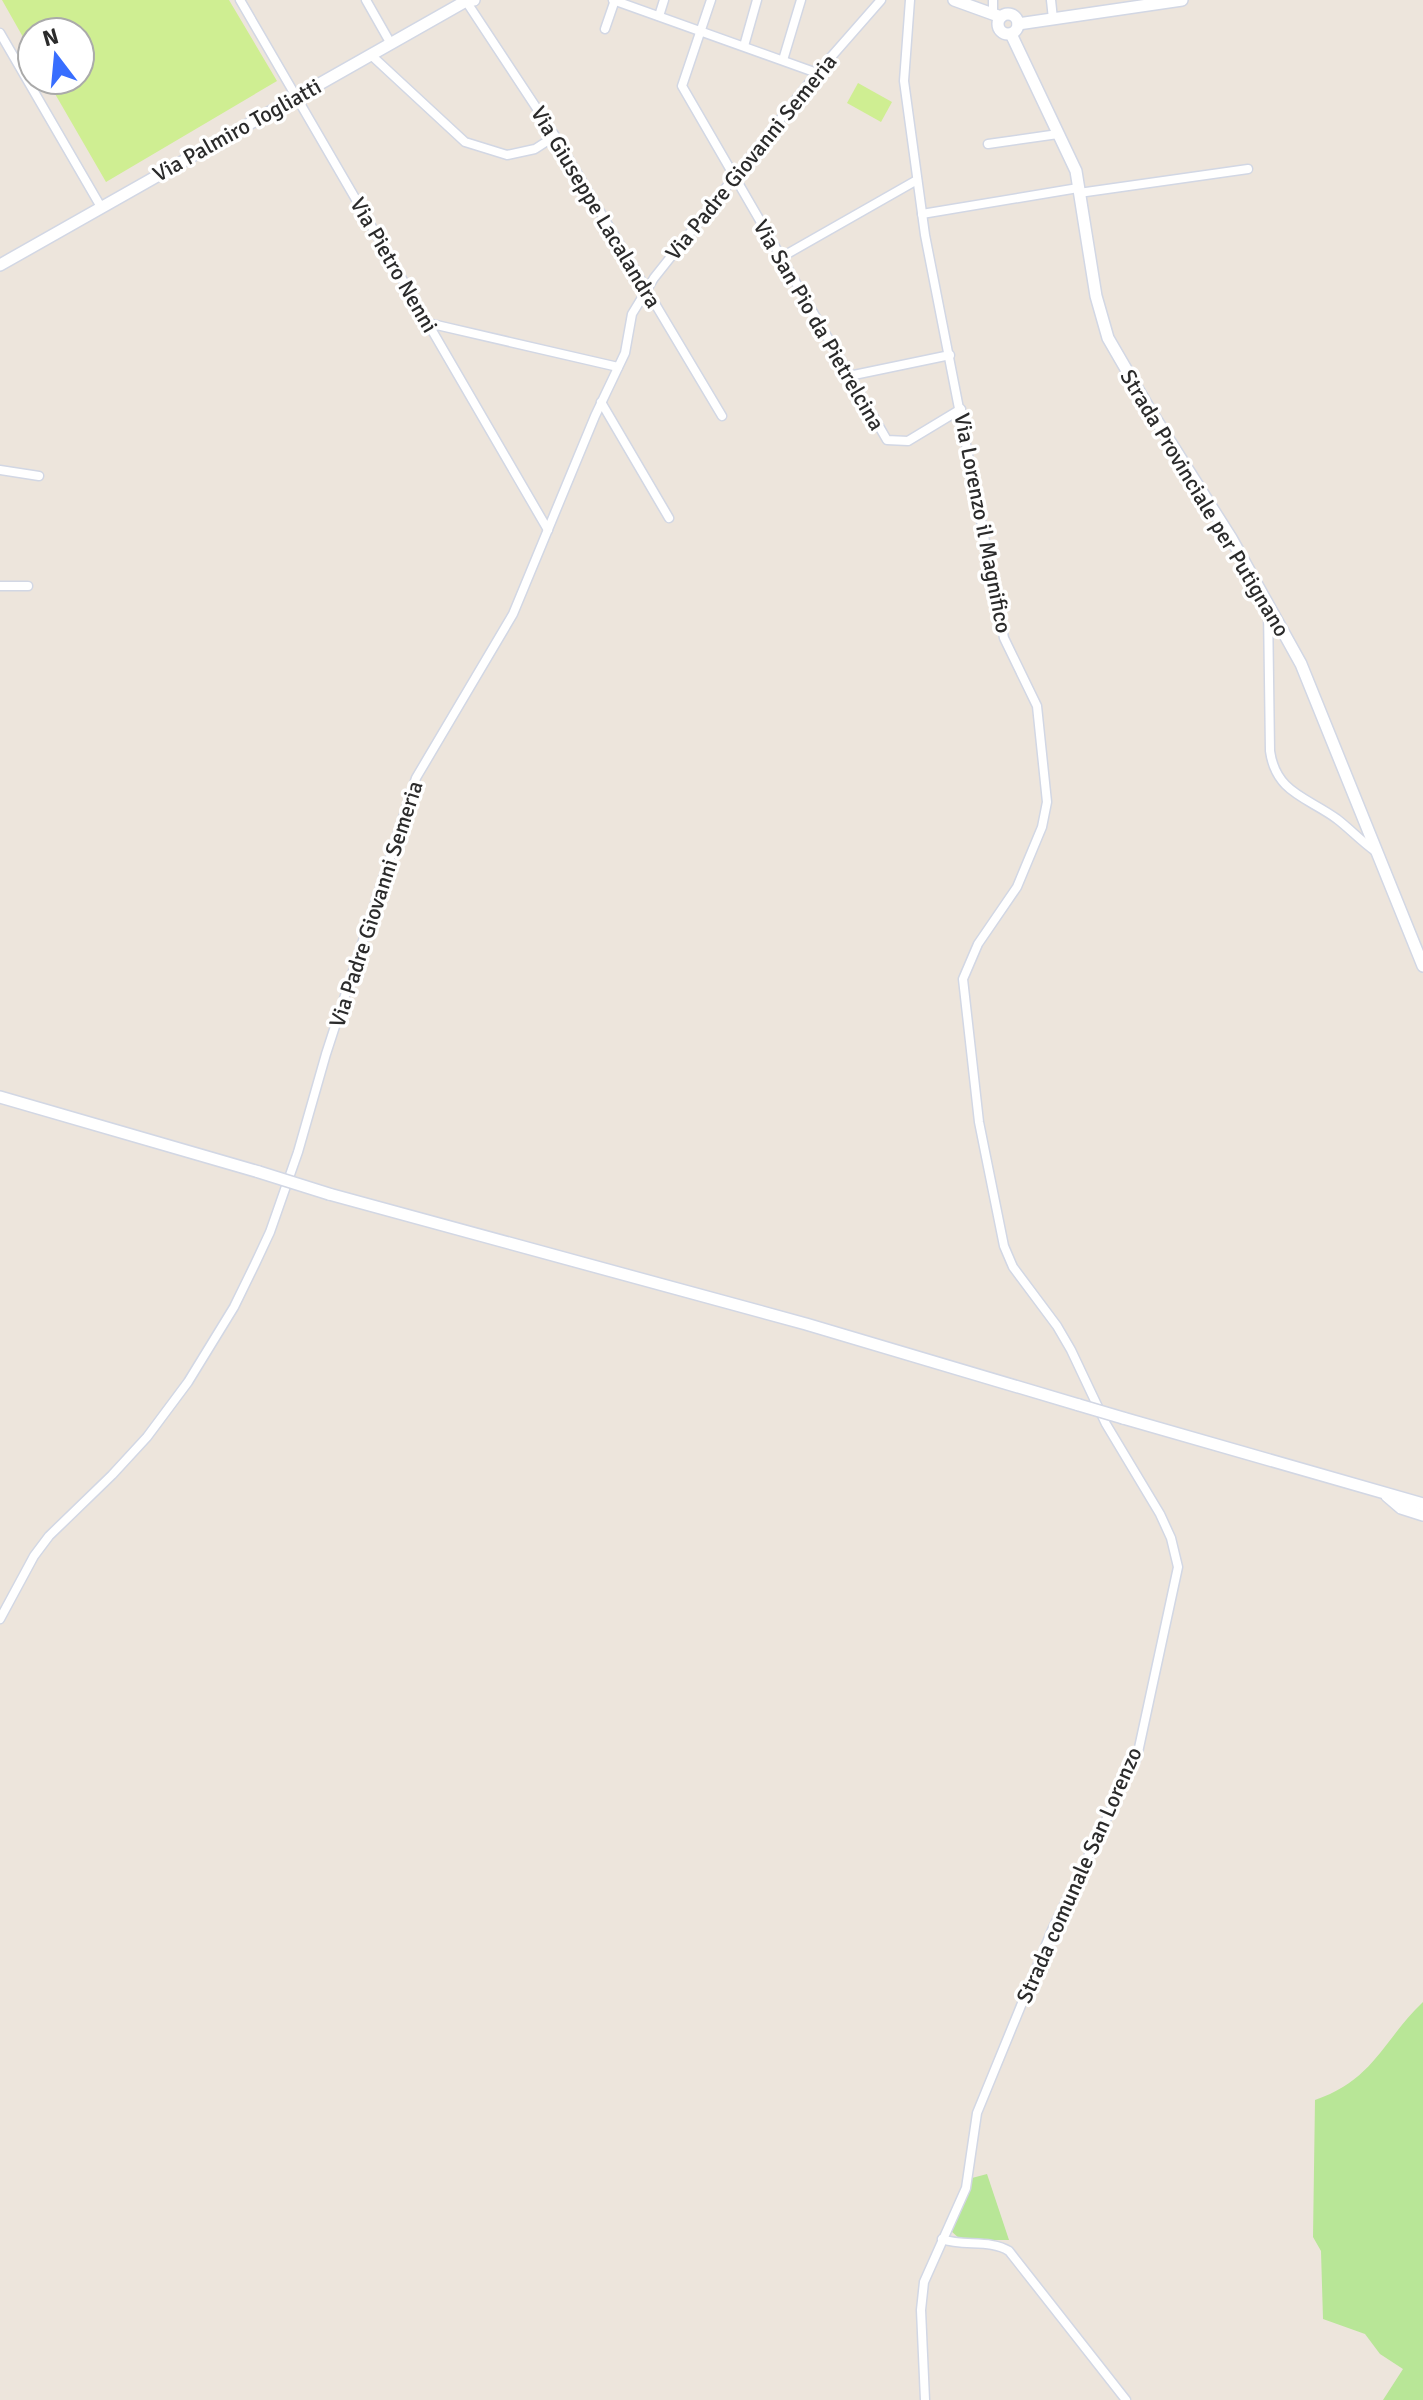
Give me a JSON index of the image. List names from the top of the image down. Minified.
{"streets":{"street":["Via Palmiro Togliatti","Via Padre Giovanni Semeria","Via Giuseppe Lacalandra","Via Pietro Nenni","Via San Pio da Pietrelcina","Strada Provinciale per Putignano","Via Lorenzo il Magnifico","Strada comunale San Lorenzo"]},"crossings":[["Via Palmiro Togliatti","Via Giuseppe Lacalandra"],["Via Palmiro Togliatti","Via Pietro Nenni"],["Via Padre Giovanni Semeria","Via Giuseppe Lacalandra"],["Via Padre Giovanni Semeria","Via Pietro Nenni"],["Via Padre Giovanni Semeria","Via San Pio da Pietrelcina"],["Via San Pio da Pietrelcina","Via Lorenzo il Magnifico"],["Via Lorenzo il Magnifico","Strada comunale San Lorenzo"]],"north":"top"}
